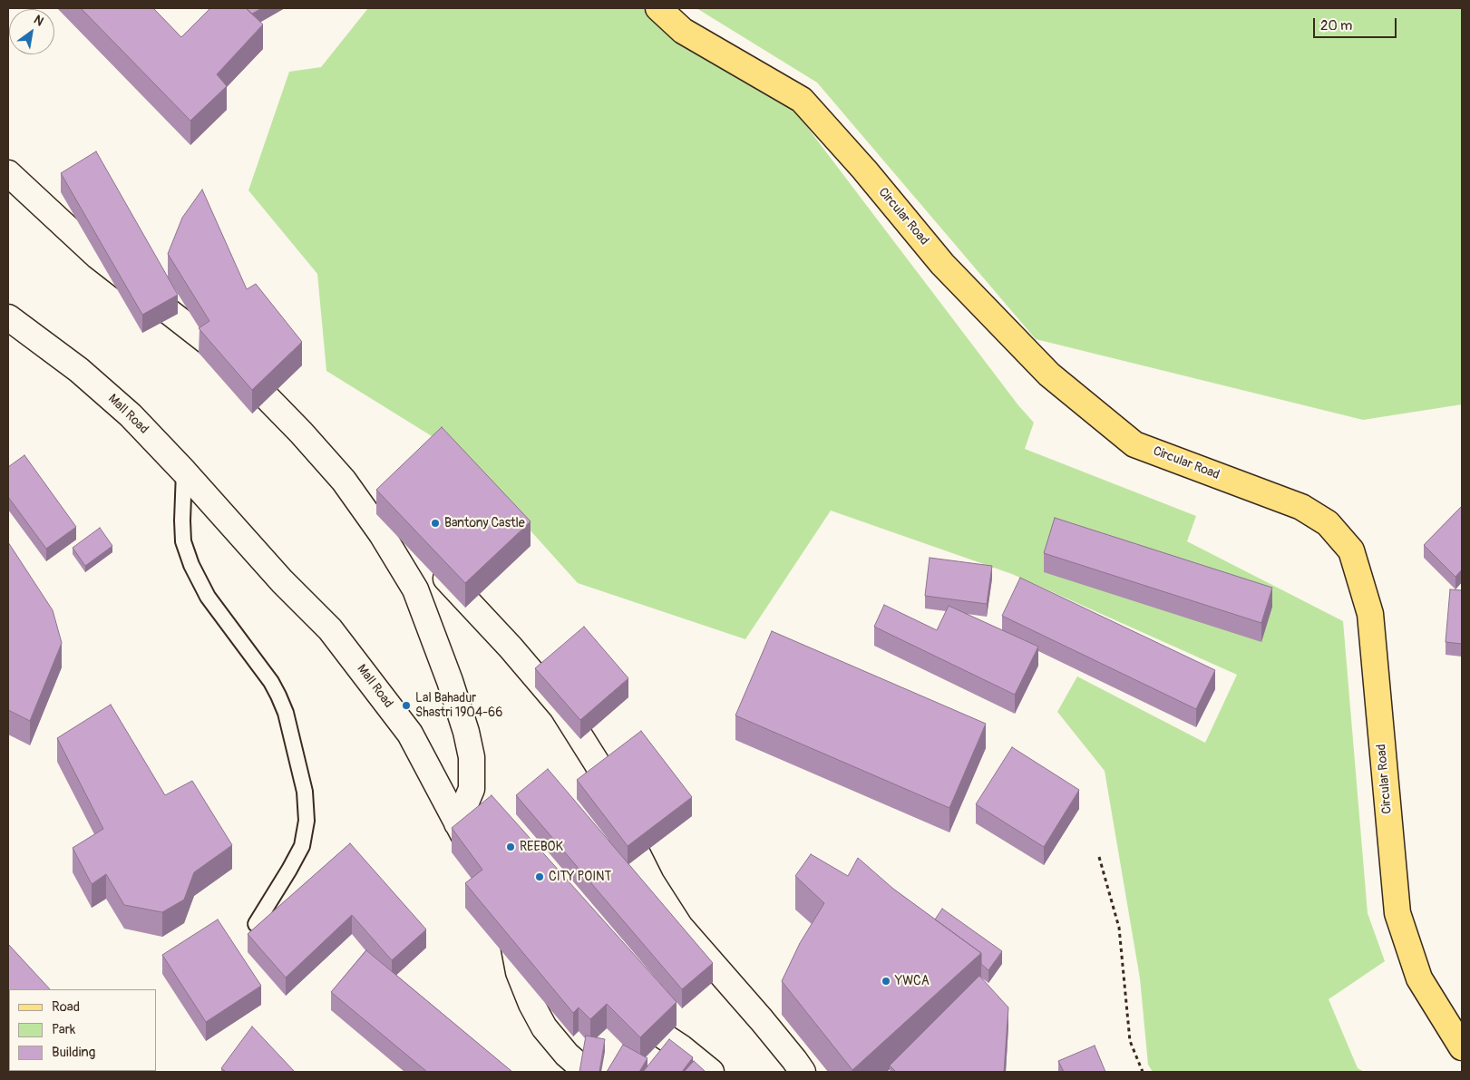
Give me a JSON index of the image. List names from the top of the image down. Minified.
{"streets":{"main road":["Circular Road"],"street":["Mall Road"]},"places":["Bantony Castle","Lal Bahadur Shastri 1904-66","REEBOK","CITY POINT","YWCA"],"legend":["Road","Park","Building"],"scale_bar":"20 m","north":"top right"}
